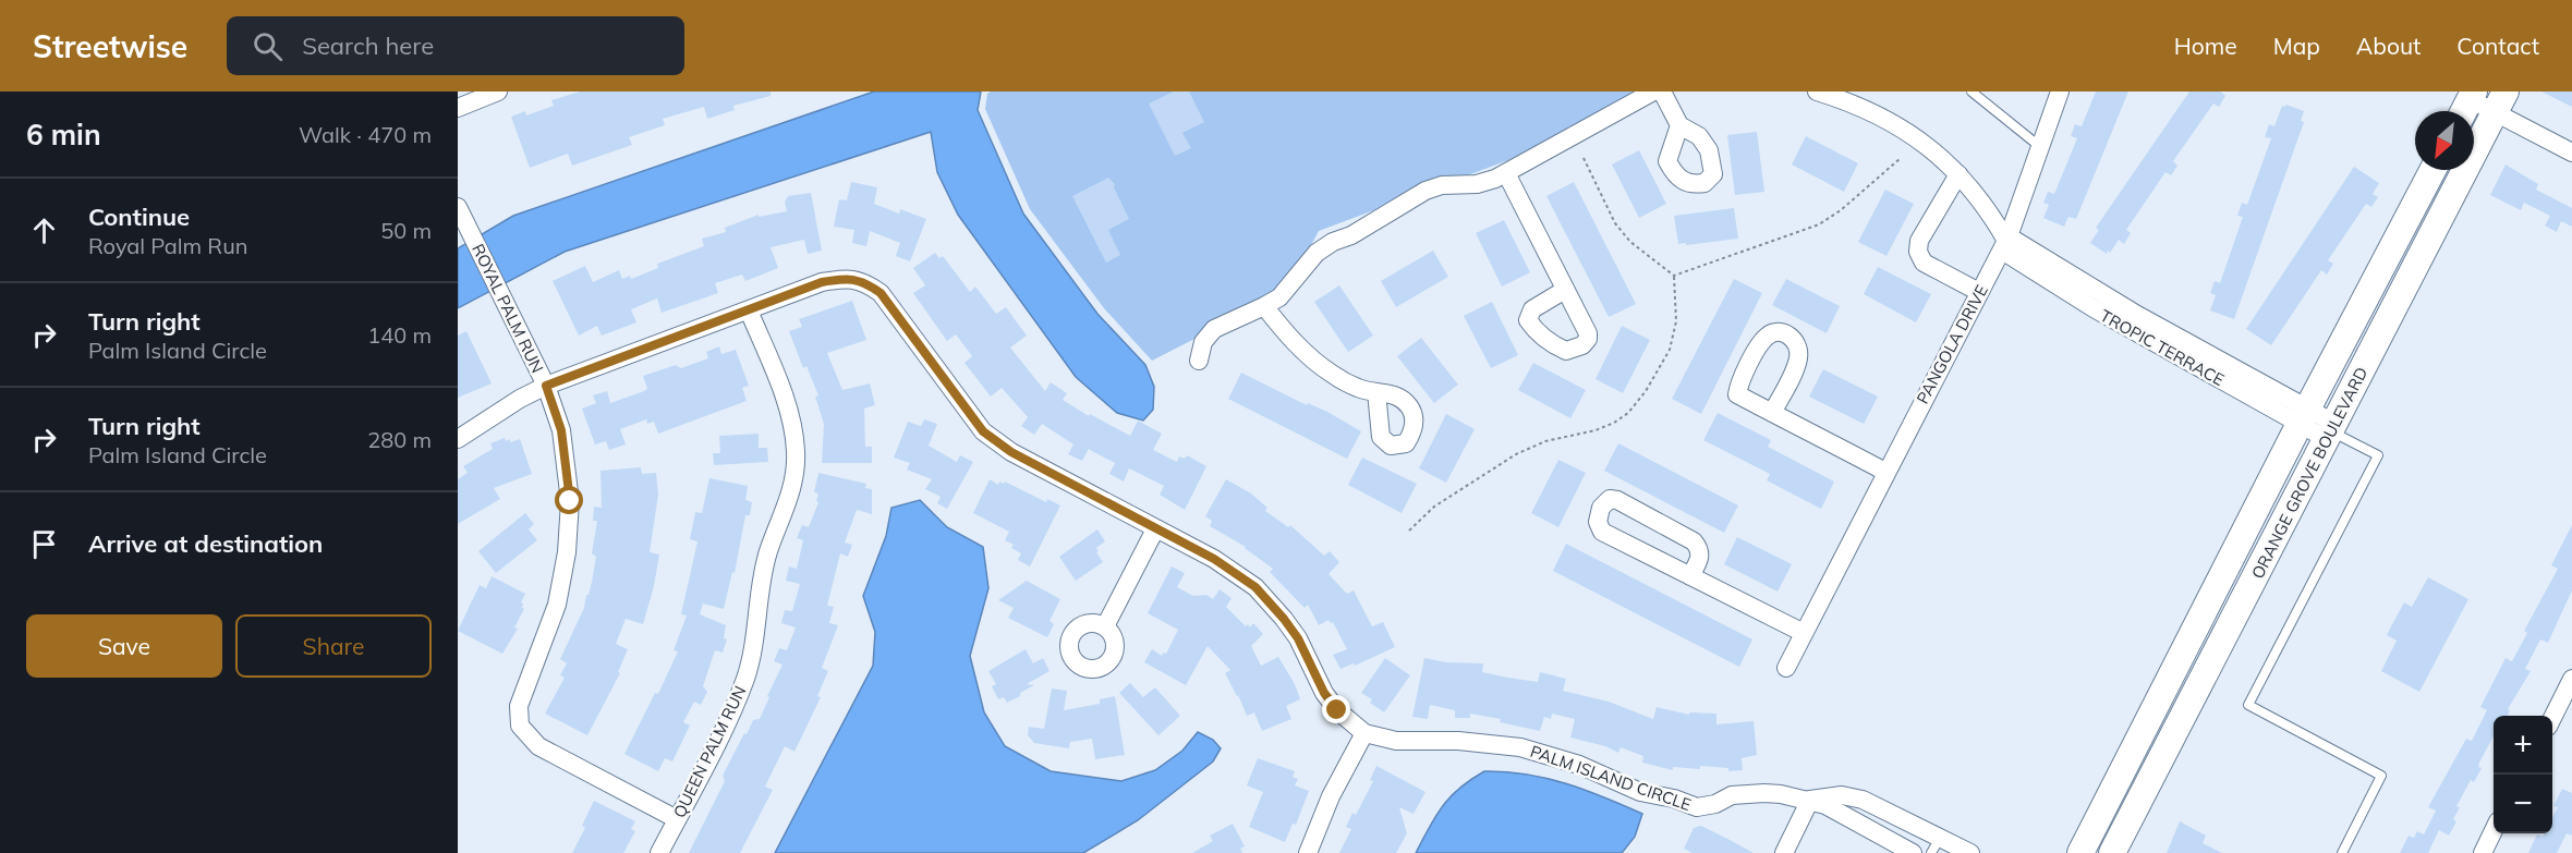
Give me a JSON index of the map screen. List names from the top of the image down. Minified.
{"streets":{"street":["ROYAL PALM RUN","PANGOLA DRIVE","TROPIC TERRACE","ORANGE GROVE BOULEVARD","QUEEN PALM RUN","PALM ISLAND CIRCLE"]},"crossings":[["ROYAL PALM RUN","QUEEN PALM RUN"],["ROYAL PALM RUN","PALM ISLAND CIRCLE"],["PANGOLA DRIVE","TROPIC TERRACE"],["TROPIC TERRACE","ORANGE GROVE BOULEVARD"],["QUEEN PALM RUN","PALM ISLAND CIRCLE"]],"north":"bottom left","page":{"header":"Streetwise","search":"Search here","nav":["Home","Map","About","Contact"],"heading":["6 min","Walk · 470 m"],"list":[["Continue","Royal Palm Run","50 m"],["Turn right","Palm Island Circle","140 m"],["Turn right","Palm Island Circle","280 m"],"Arrive at destination"],"buttons":["Save","Share"],"map_buttons":["+","−"]}}
